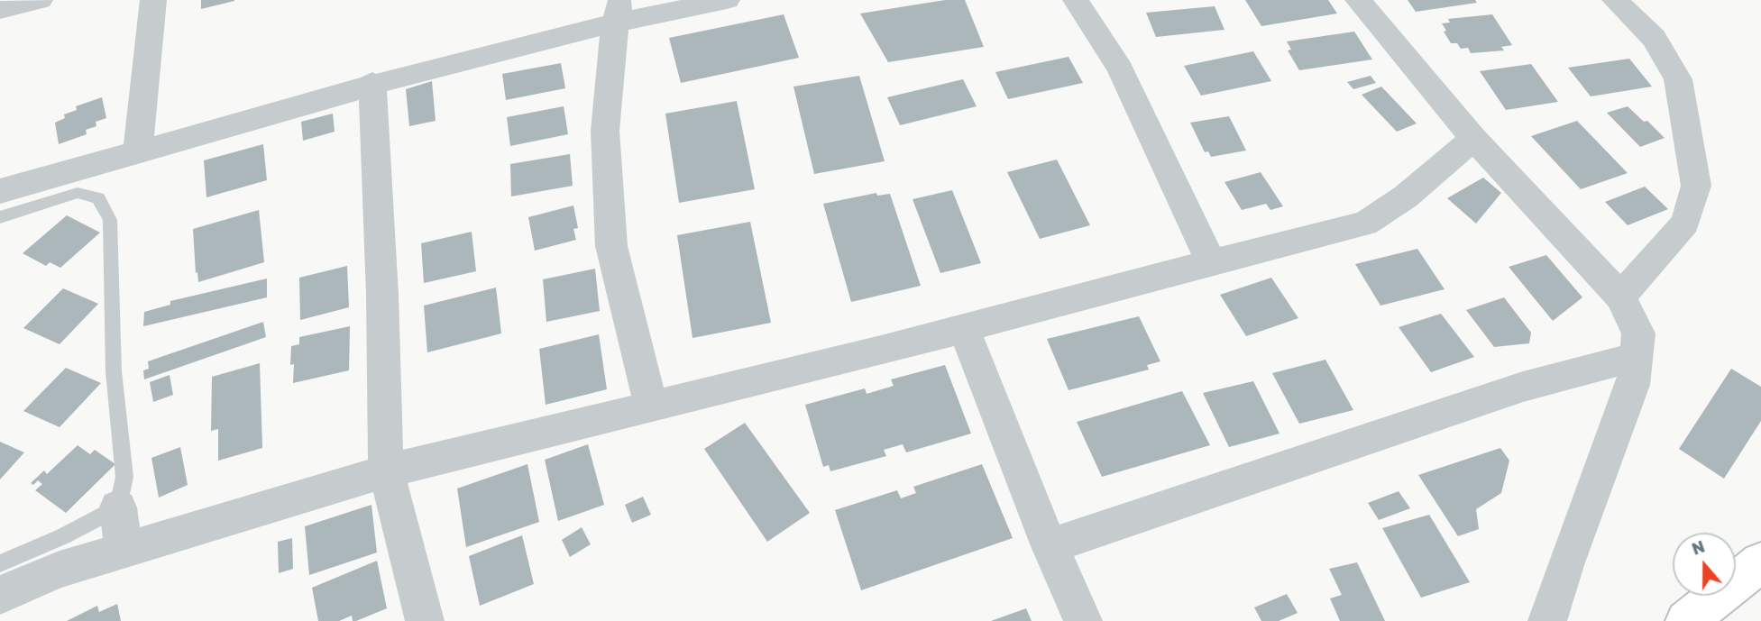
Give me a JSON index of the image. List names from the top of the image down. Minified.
{"north":"top"}
